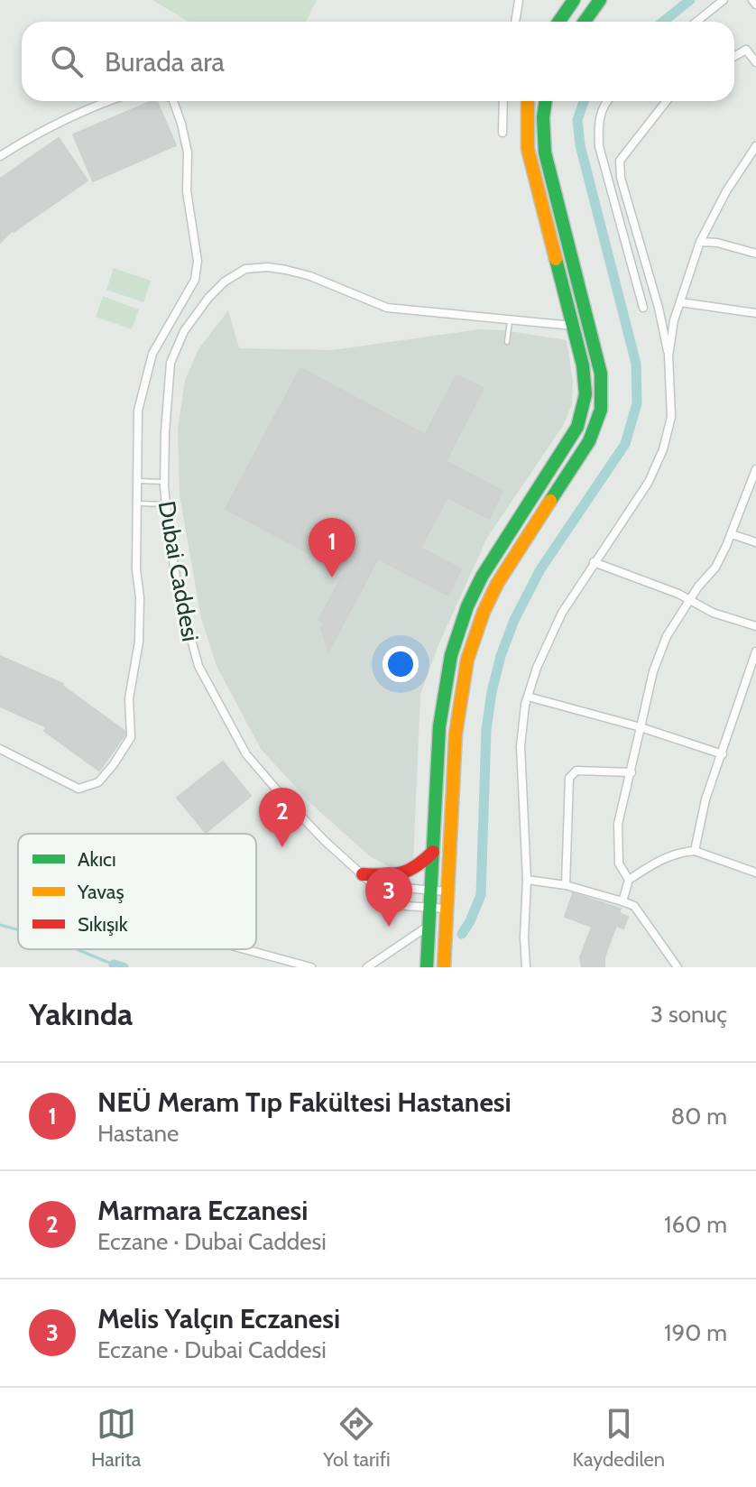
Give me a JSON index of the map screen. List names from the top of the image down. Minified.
{"streets":{"street":["Dubai Caddesi"]},"legend":["Akıcı","Yavaş","Sıkışık"],"page":{"search":"Burada ara","pins":["1","2","3"],"heading":["Yakında","3 sonuç"],"list":[{"mark":"1","name":"NEÜ Meram Tıp Fakültesi Hastanesi","note":"Hastane","value":"80 m"},{"mark":"2","name":"Marmara Eczanesi","note":"Eczane · Dubai Caddesi","value":"160 m"},{"mark":"3","name":"Melis Yalçın Eczanesi","note":"Eczane · Dubai Caddesi","value":"190 m"}],"nav":["Harita","Yol tarifi","Kaydedilen"]}}
